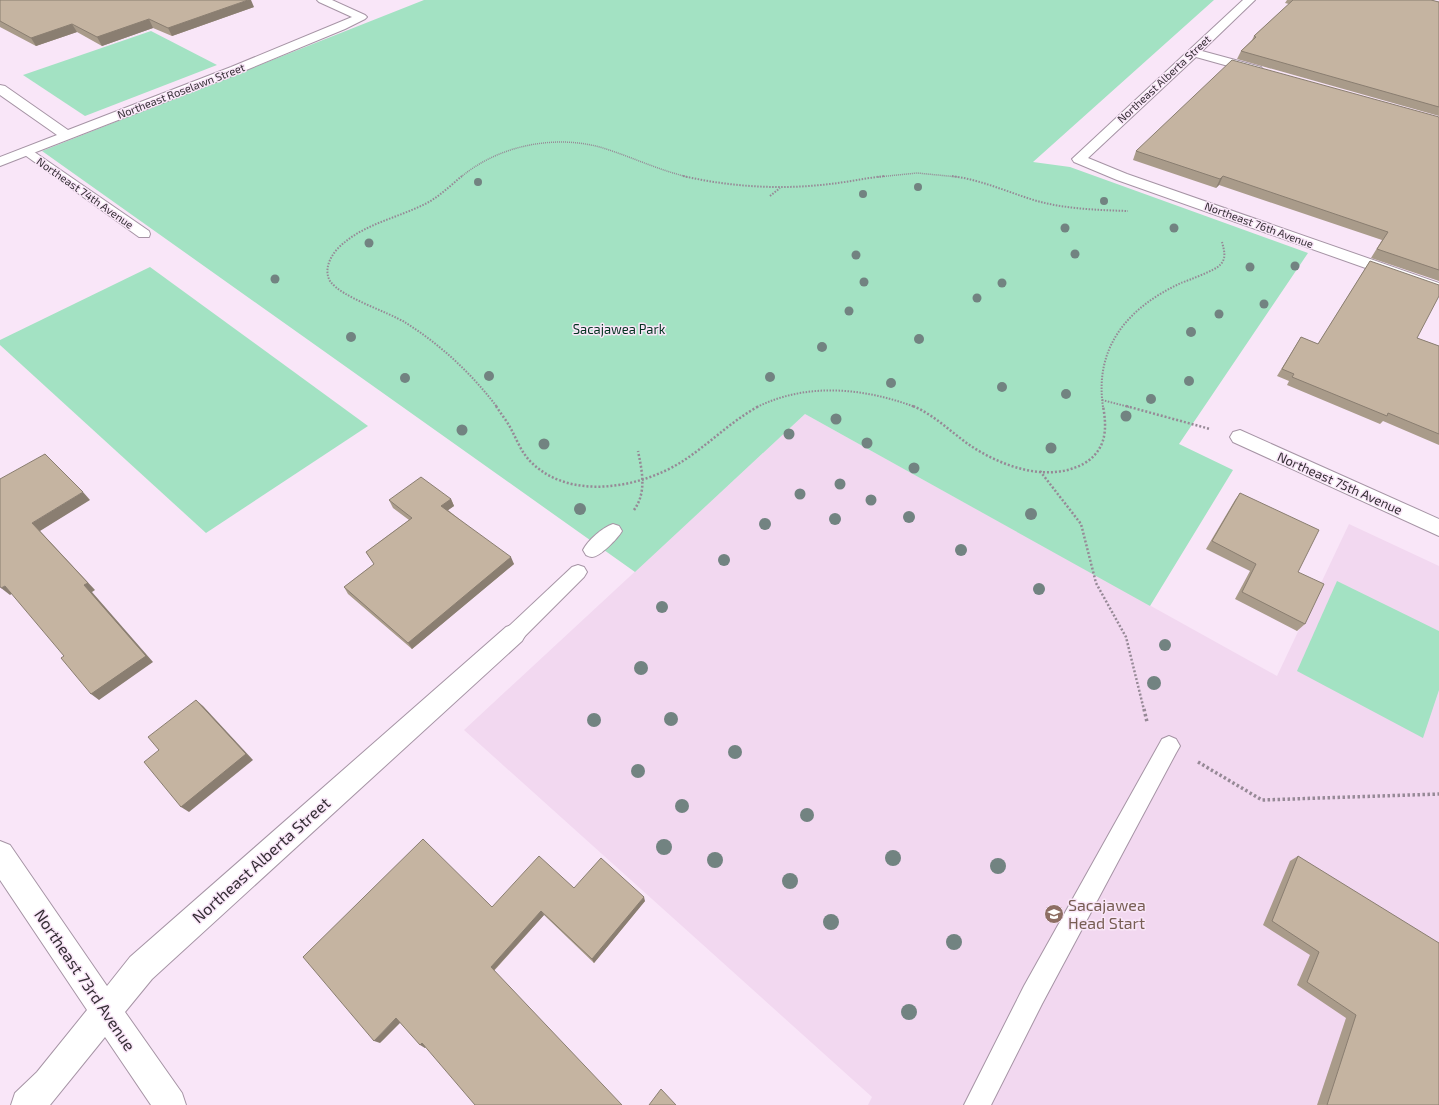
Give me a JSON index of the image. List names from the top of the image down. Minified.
{"streets":{"street":["Northeast Alberta Street","Northeast Roselawn Street","Northeast 76th Avenue","Northeast 75th Avenue","Northeast 73rd Avenue"],"lane":["Northeast 74th Avenue"]},"crossings":[["Northeast Alberta Street","Northeast 76th Avenue"],["Northeast Alberta Street","Northeast 73rd Avenue"],["Northeast Roselawn Street","Northeast 74th Avenue"]],"parks":["Sacajawea Park"],"places":{"school or university":["Sacajawea Head Start"]}}
